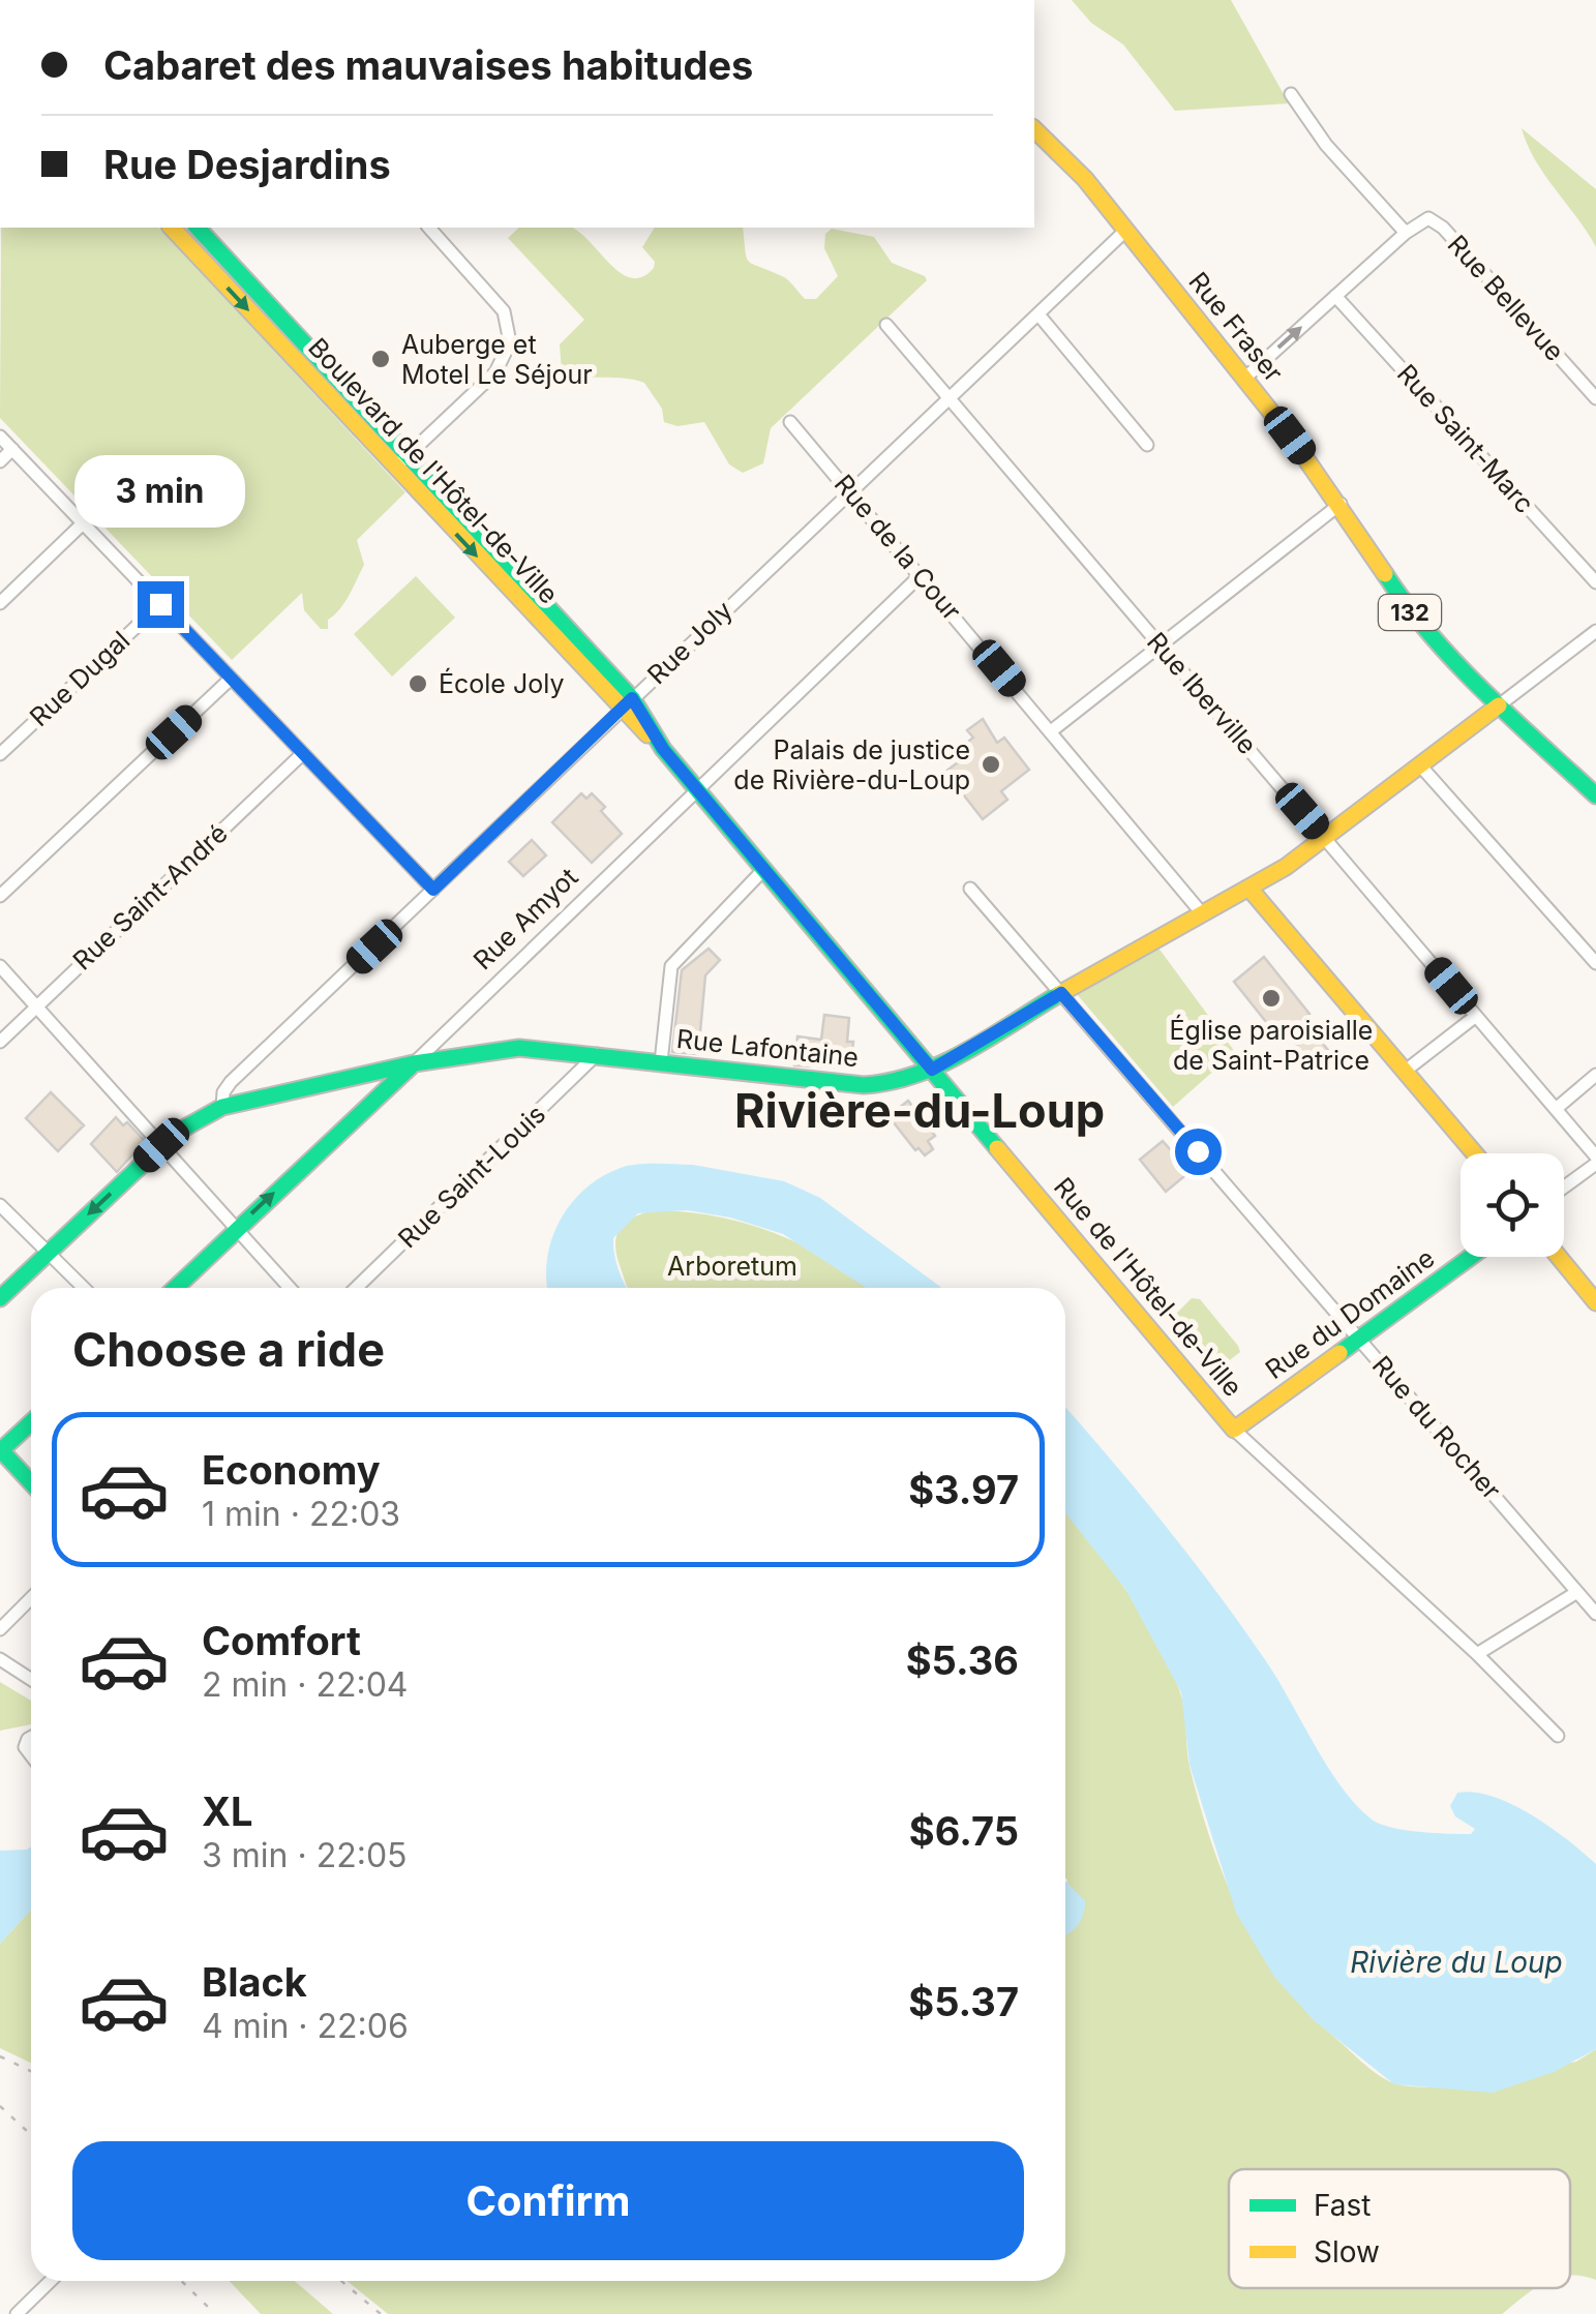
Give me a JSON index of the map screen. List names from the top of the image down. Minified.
{"streets":{"main road":["Rue Fraser","Boulevard de l'Hôtel-de-Ville","132","Rue Amyot","Rue Lafontaine","Rue de l'Hôtel-de-Ville","Rue du Domaine"],"street":["Rue Bellevue","Rue Saint-Marc","Rue de la Cour","Rue Joly","Rue Dugal","Rue Iberville","Rue Saint-André","Rue Saint-Louis","Rue du Rocher"]},"crossings":[["Rue Fraser","Rue Joly"],["Rue Fraser","Rue Lafontaine"],["Boulevard de l'Hôtel-de-Ville","Rue Joly"],["Boulevard de l'Hôtel-de-Ville","Rue Amyot"],["Boulevard de l'Hôtel-de-Ville","Rue de l'Hôtel-de-Ville"],["Rue de la Cour","Rue Joly"],["Rue de la Cour","Rue Amyot"],["Rue de la Cour","Rue Lafontaine"],["Rue Joly","Rue Iberville"],["Rue Joly","Rue Lafontaine"],["Rue Iberville","Rue Lafontaine"],["Rue Amyot","Rue Lafontaine"],["Rue Amyot","Rue de l'Hôtel-de-Ville"],["Rue Lafontaine","Rue Saint-Louis"],["Rue Lafontaine","Rue de l'Hôtel-de-Ville"],["Rue Lafontaine","Rue du Rocher"],["Rue de l'Hôtel-de-Ville","Rue du Domaine"],["Rue du Domaine","Rue du Rocher"]],"districts":["Rivière-du-Loup"],"water":["Rivière du Loup"],"parks":["Arboretum"],"places":["Auberge et Motel Le Séjour","École Joly","Palais de justice de Rivière-du-Loup","Église paroisialle de Saint-Patrice"],"legend":["Fast","Slow"],"page":{"banner":["Cabaret des mauvaises habitudes","Rue Desjardins"],"bubble":"3 min","heading":"Choose a ride","list":[{"name":"Economy","note":"1 min · 22:03","value":"$3.97"},{"name":"Comfort","note":"2 min · 22:04","value":"$5.36"},{"name":"XL","note":"3 min · 22:05","value":"$6.75"},{"name":"Black","note":"4 min · 22:06","value":"$5.37"}],"buttons":"Confirm"}}
